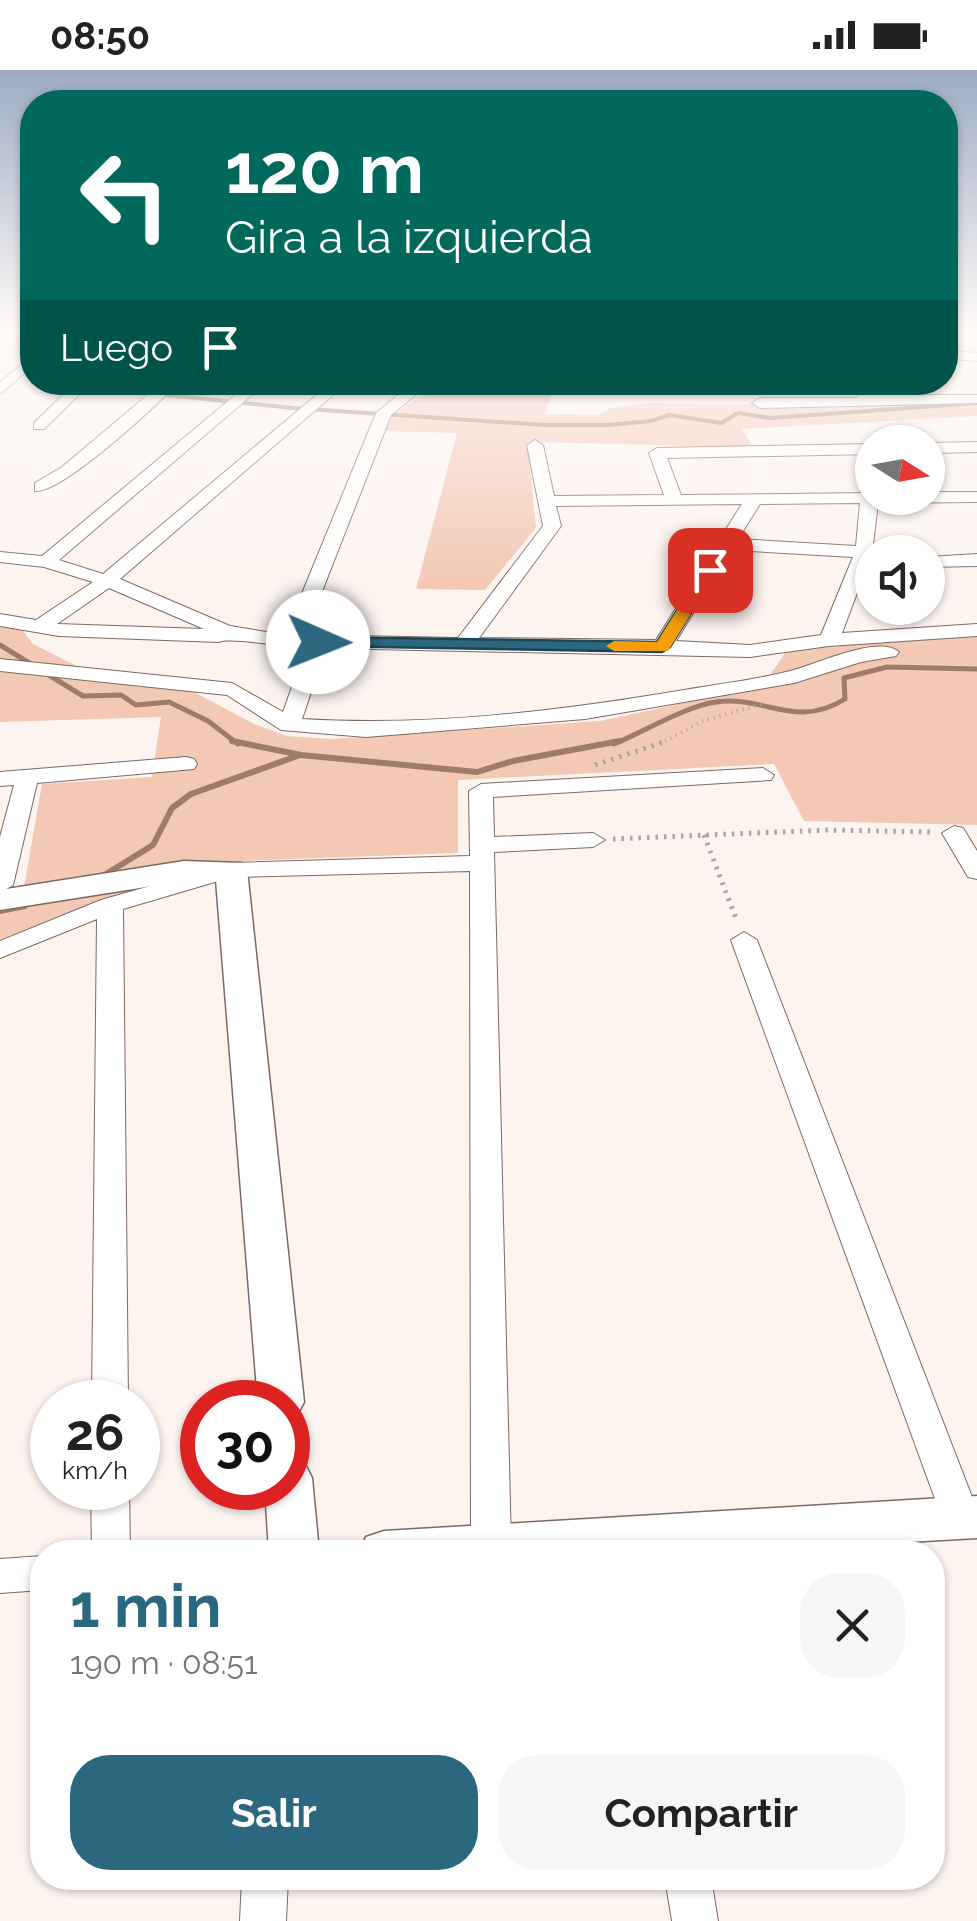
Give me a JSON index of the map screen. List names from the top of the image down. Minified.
{"north":"right","page":{"status":"08:50","turn":["120 m","Gira a la izquierda"],"then":"Luego","speed":"26 km/h","limit":"30","heading":["1 min","190 m · 08:51"],"buttons":["Salir","Compartir"]}}
